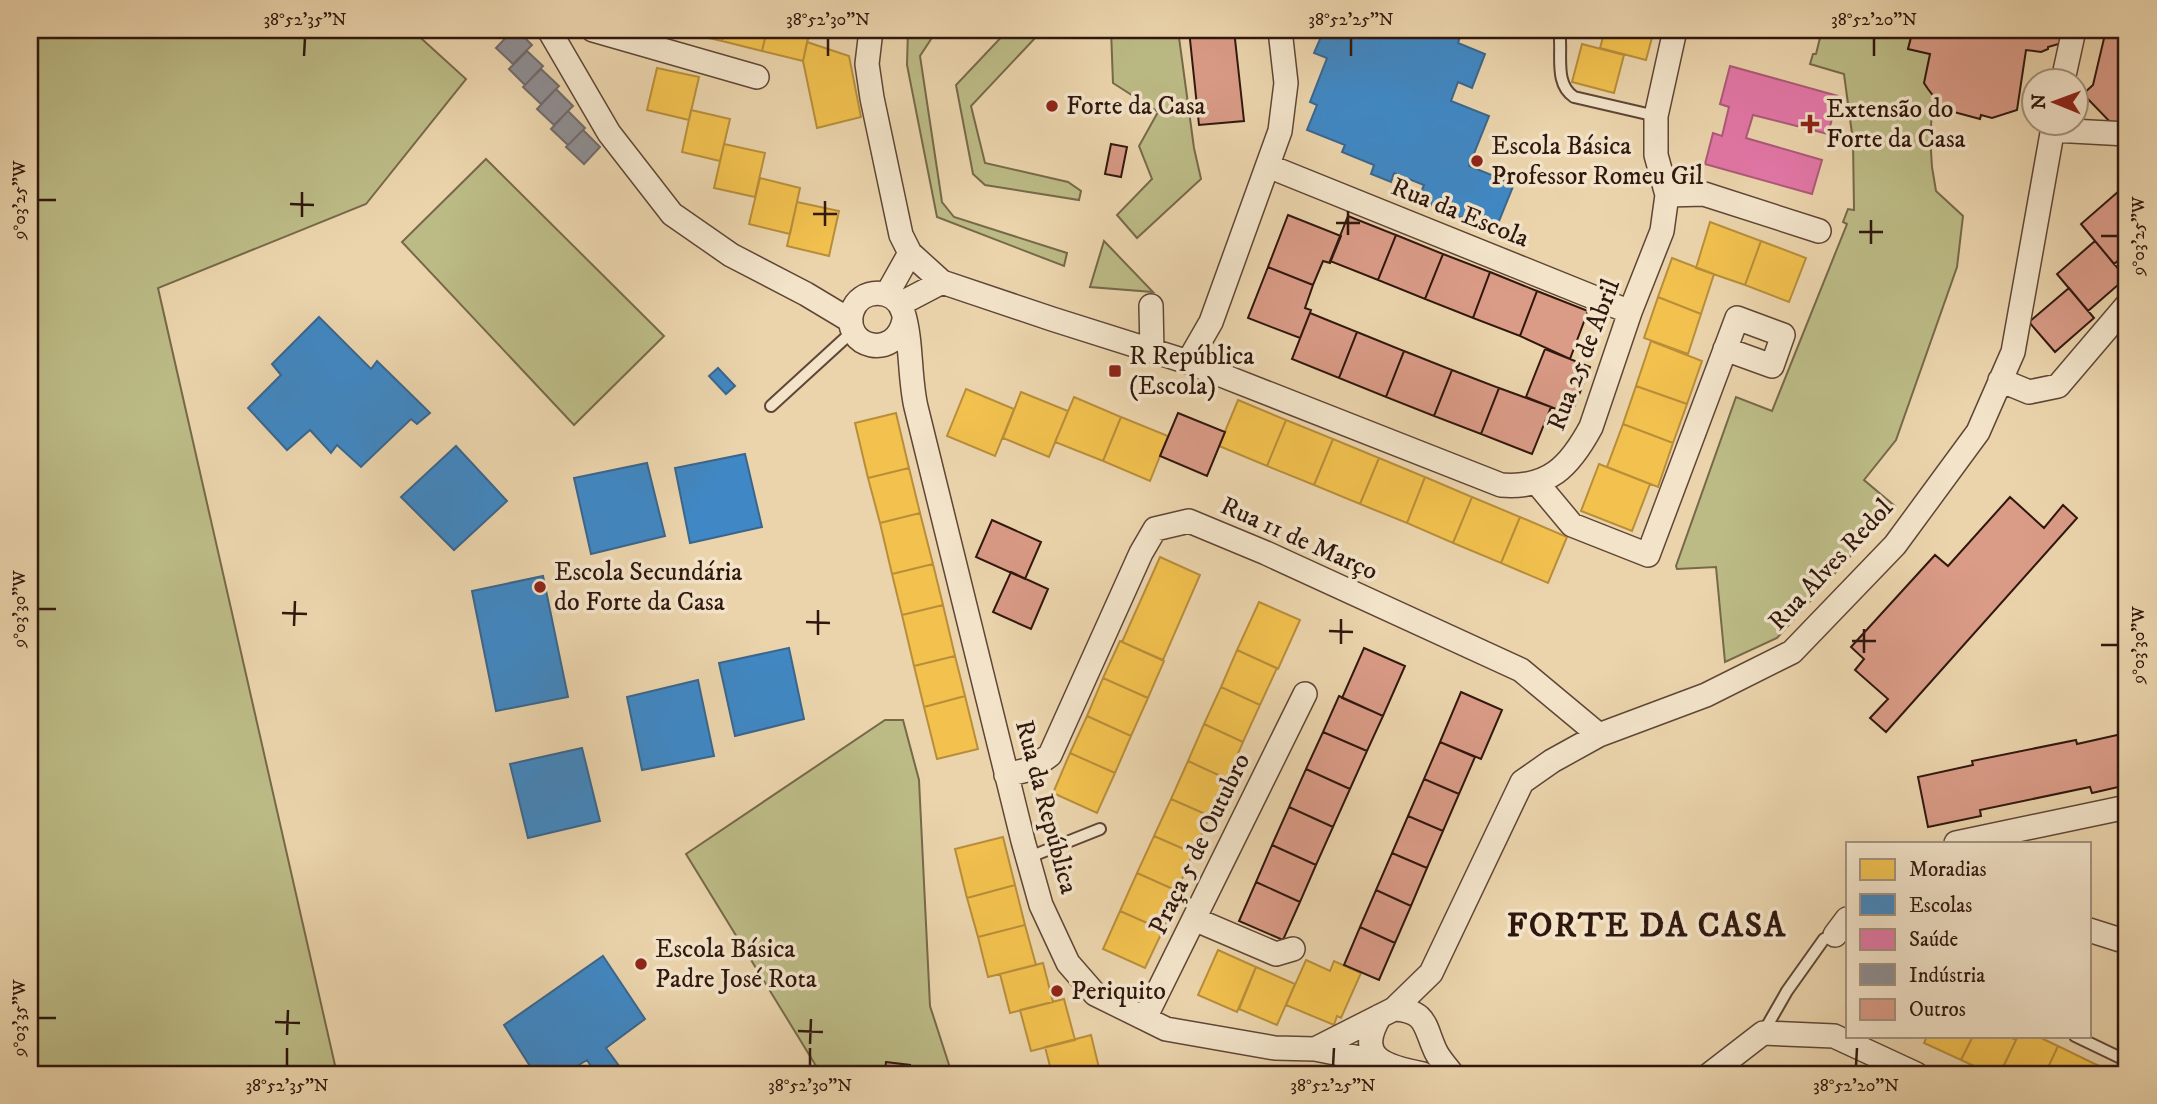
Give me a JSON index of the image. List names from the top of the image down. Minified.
{"streets":{"street":["Rua da Escola","Rua 25 de Abril","Rua 11 de Março","Rua Alves Redol","Rua da República","Praça 5 de Outubro"]},"crossings":[["Rua da Escola","Rua 25 de Abril"],["Rua 11 de Março","Rua Alves Redol"],["Rua 11 de Março","Rua da República"],["Rua Alves Redol","Rua da República"],["Rua da República","Praça 5 de Outubro"]],"districts":["FORTE DA CASA"],"places":{"other":["Forte da Casa","Escola Básica Professor Romeu Gil","Escola Secundária do Forte da Casa","Escola Básica Padre José Rota","Periquito"],"health":["Extensão do Forte da Casa"],"transit":["R República (Escola)"]},"legend":["Moradias","Escolas","Saúde","Indústria","Outros"],"north":"left","coordinates":["38°52'35\"N","38°52'30\"N","38°52'25\"N","38°52'20\"N","9°03'25\"W","9°03'30\"W","9°03'35\"W"]}
